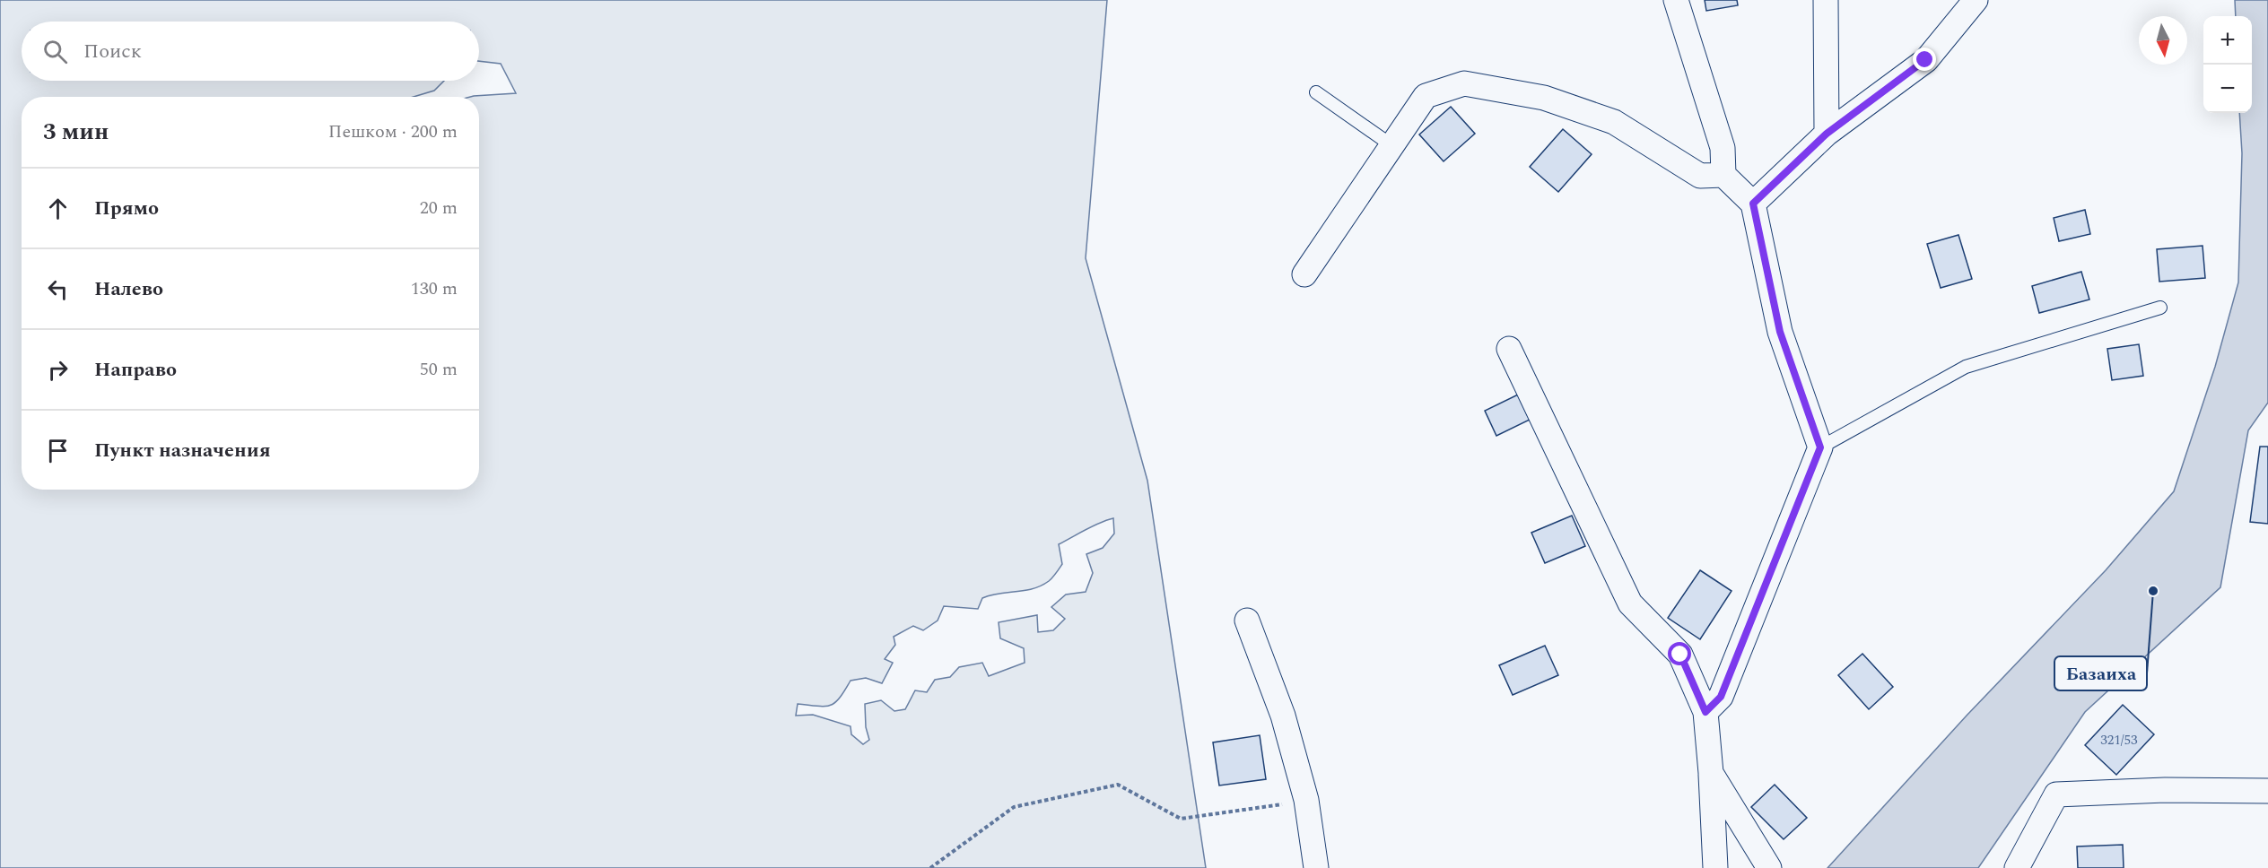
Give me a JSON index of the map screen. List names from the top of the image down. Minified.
{"places":["Базаиха"],"house_numbers":["321/53"],"north":"bottom","page":{"map_buttons":["+","−"],"search":"Поиск","heading":["3 мин","Пешком · 200 m"],"list":[["Прямо","20 m"],["Налево","130 m"],["Направо","50 m"],"Пункт назначения"]}}
